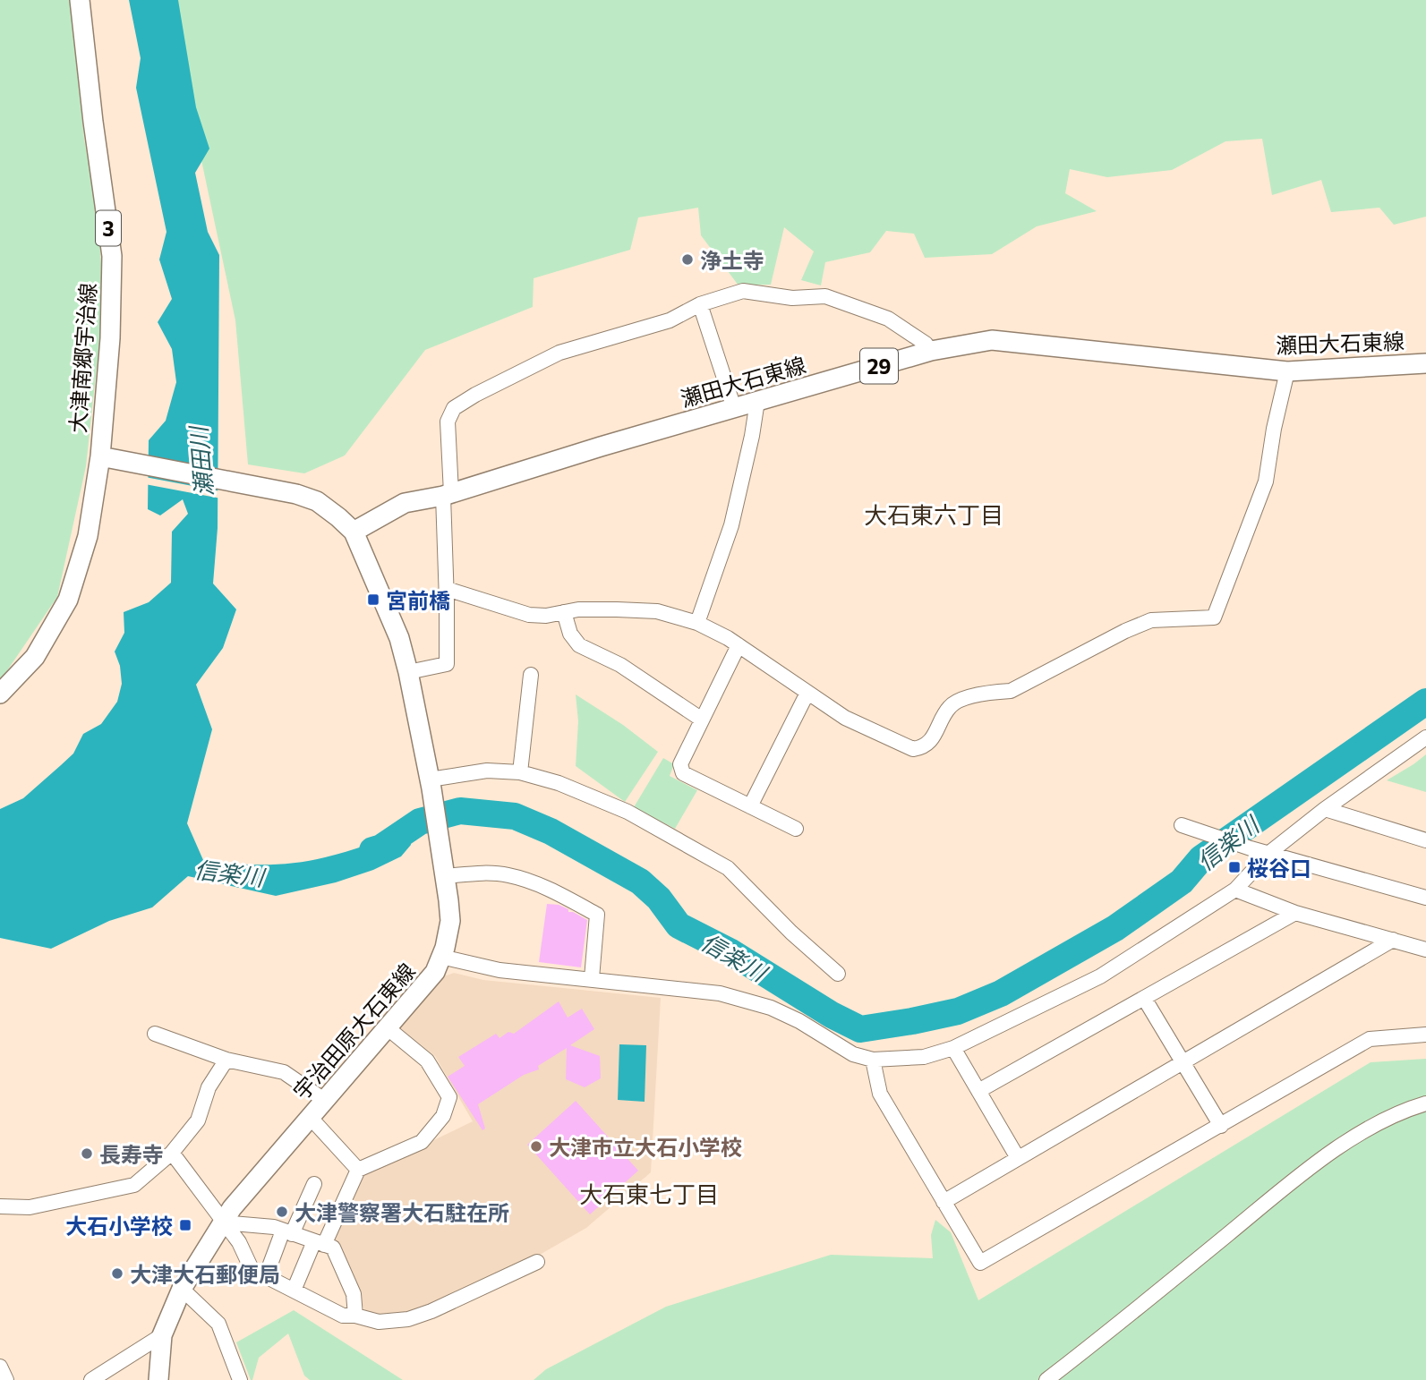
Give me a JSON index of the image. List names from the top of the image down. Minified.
{"streets":{"main road":["3","瀬田大石東線","大津南郷宇治線","29","宇治田原大石東線"]},"crossings":[["瀬田大石東線","宇治田原大石東線"]],"districts":["大石東六丁目","大石東七丁目"],"water":["瀬田川","信楽川"],"places":{"other":["浄土寺","大津市立大石小学校","長寿寺","大津警察署大石駐在所","大津大石郵便局"],"transit":["宮前橋","桜谷口","大石小学校"]}}
